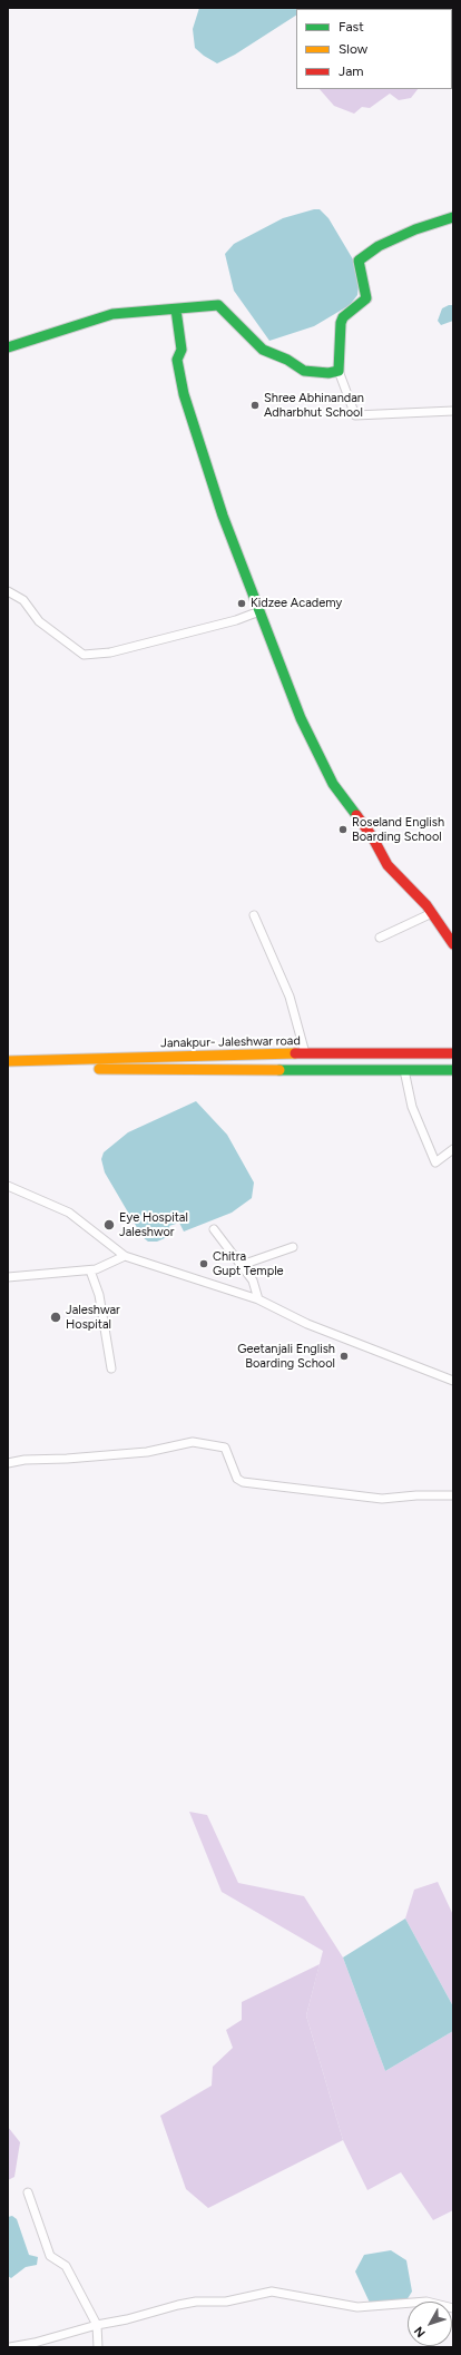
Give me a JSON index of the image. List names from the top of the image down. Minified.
{"streets":{"main road":["Janakpur- Jaleshwar road"]},"places":["Shree Abhinandan Adharbhut School","Kidzee Academy","Roseland English Boarding School","Eye Hospital Jaleshwor","Chitra Gupt Temple","Jaleshwar Hospital","Geetanjali English Boarding School"],"legend":["Fast","Slow","Jam"],"north":"bottom left"}
